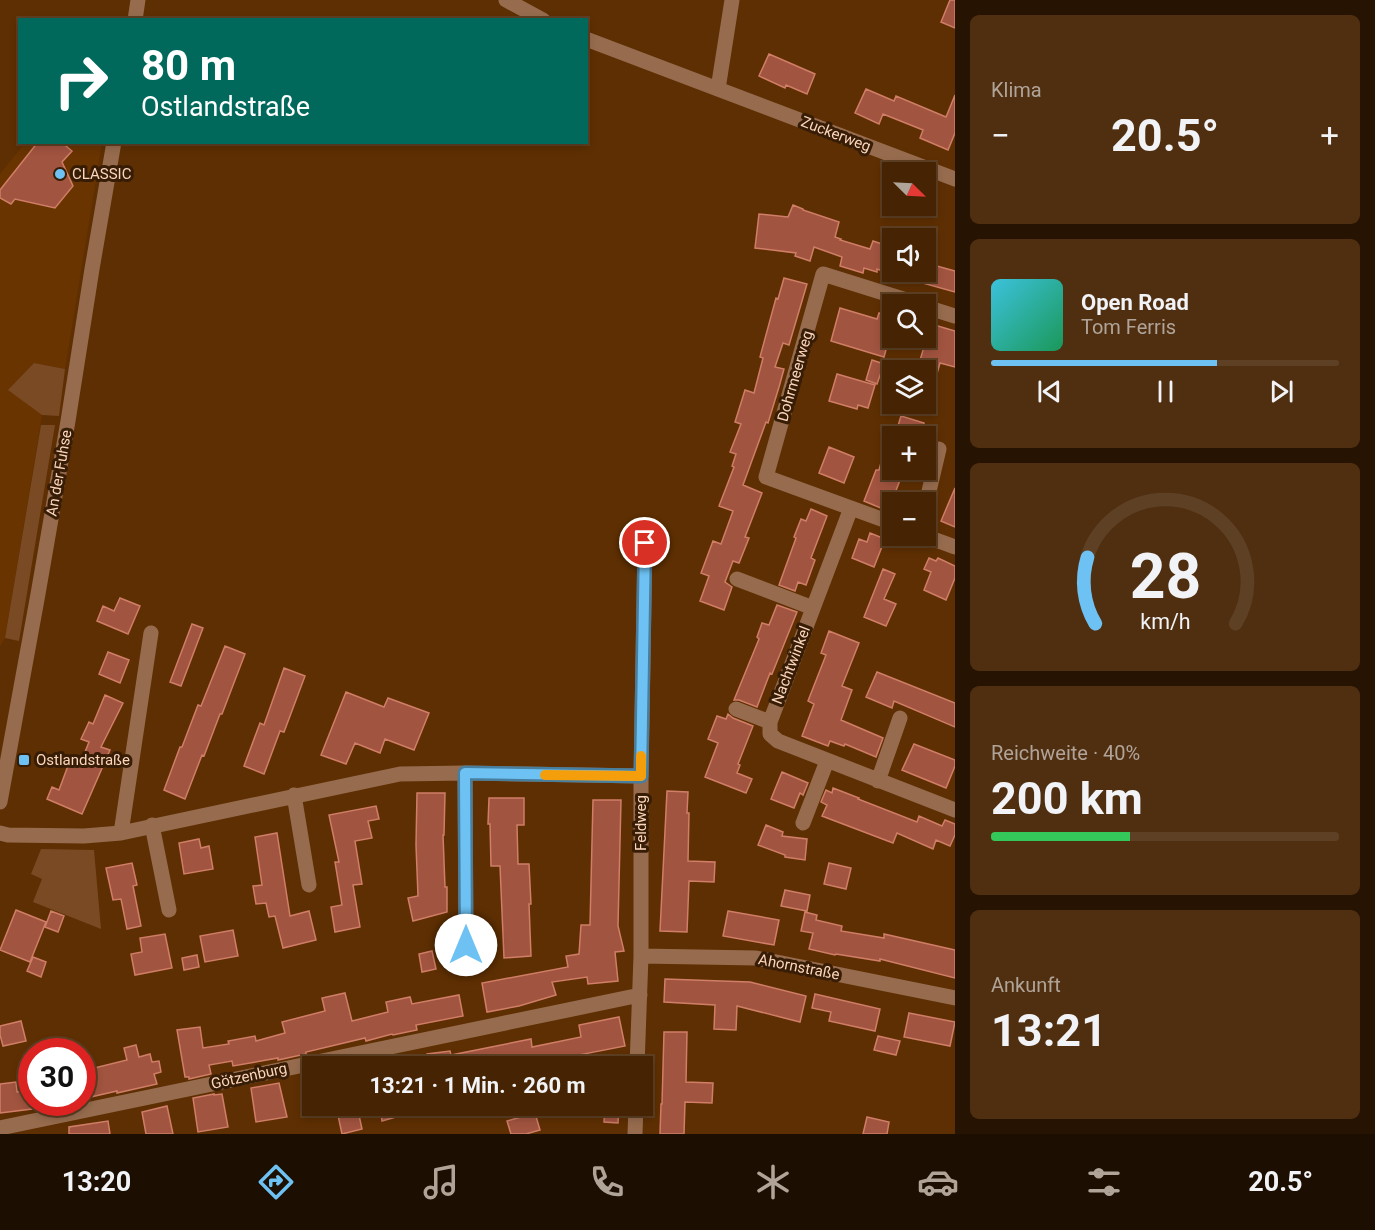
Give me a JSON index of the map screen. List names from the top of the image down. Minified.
{"streets":{"street":["Zuckerweg","Dohrmeerweg","An der Fuhse","Nachtwinkel","Feldweg","Ahornstraße","Götzenburg"]},"crossings":[["Dohrmeerweg","Nachtwinkel"],["Feldweg","Ahornstraße"],["Feldweg","Götzenburg"]],"places":{"other":["CLASSIC"],"transit":["Ostlandstraße"]},"north":"bottom right","page":{"tile":["Klima",["Reichweite · 40%","200 km"],["Ankunft","13:21"]],"turn":["80 m","Ostlandstraße"],"heat":["−","20.5°","+"],"map_buttons":["+","−"],"song":["Open Road","Tom Ferris"],"limit":"30","trip":"13:21 · 1 Min. · 260 m","tabs":["13:20","20.5°"],"gauge":["28","km/h"]}}
